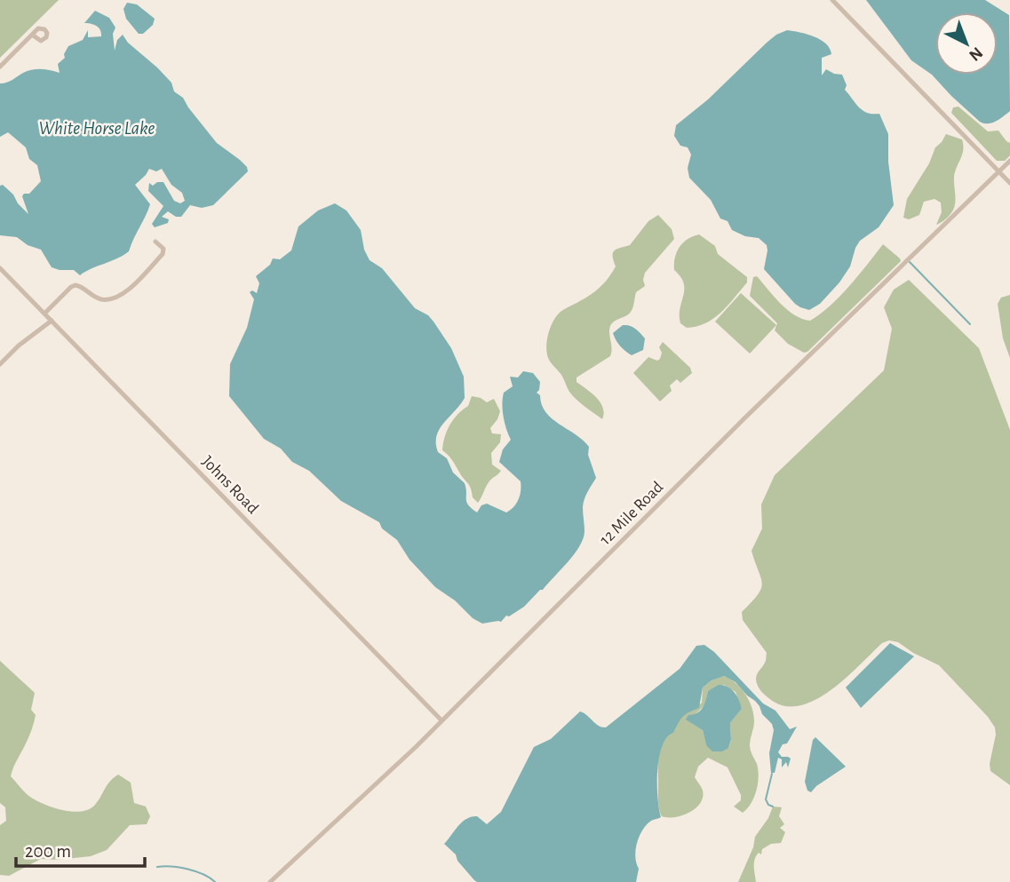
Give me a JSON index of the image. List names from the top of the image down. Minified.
{"streets":{"street":["Johns Road","12 Mile Road"]},"crossings":[["Johns Road","12 Mile Road"]],"water":["White Horse Lake"],"scale_bar":"200 m","north":"bottom right"}
